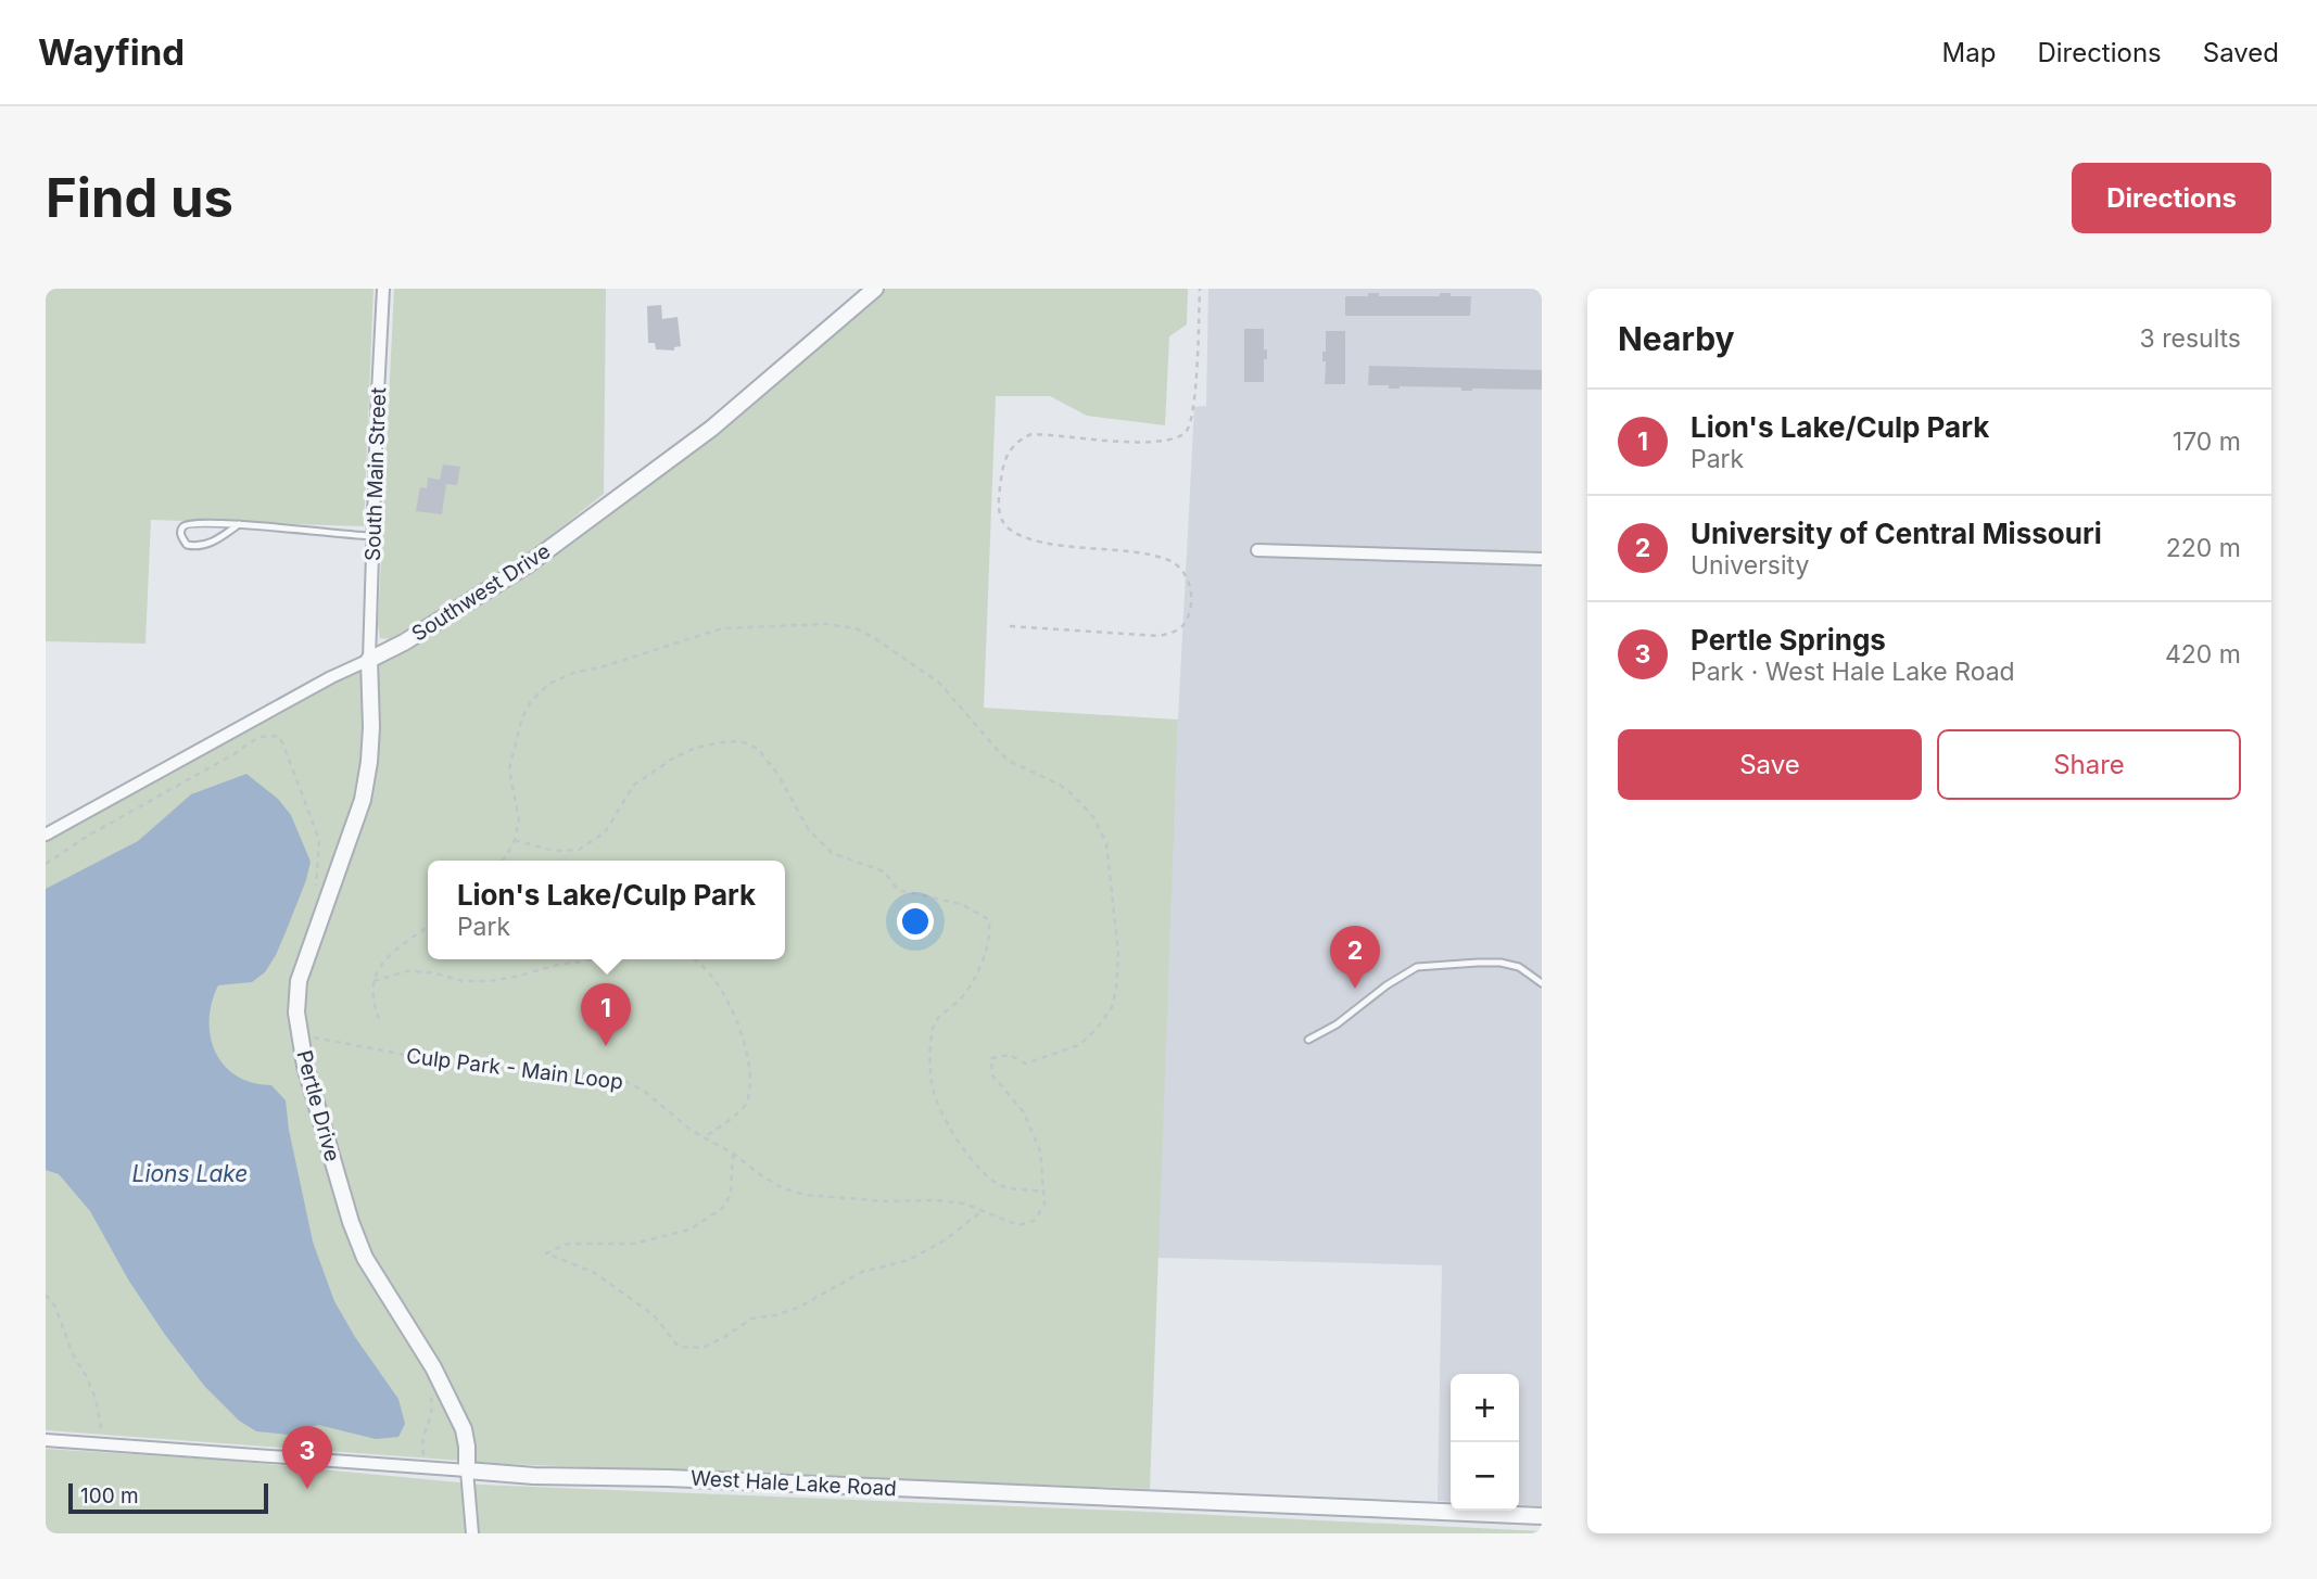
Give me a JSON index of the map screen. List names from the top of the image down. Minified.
{"streets":{"street":["South Main Street","Southwest Drive","Pertle Drive","West Hale Lake Road"],"path":["Culp Park - Main Loop"]},"crossings":[["South Main Street","Southwest Drive"],["South Main Street","Pertle Drive"],["Southwest Drive","Pertle Drive"],["Culp Park - Main Loop","Pertle Drive"],["Pertle Drive","West Hale Lake Road"]],"water":["Lions Lake"],"scale_bar":"100 m","page":{"header":"Wayfind","nav":["Map","Directions","Saved"],"buttons":["Directions",["Save","Share"]],"title":"Find us","heading":["Nearby","3 results"],"list":[{"mark":"1","name":"Lion's Lake/Culp Park","note":"Park","value":"170 m"},{"mark":"2","name":"University of Central Missouri","note":"University","value":"220 m"},{"mark":"3","name":"Pertle Springs","note":"Park · West Hale Lake Road","value":"420 m"}],"popup":["Lion's Lake/Culp Park","Park"],"pins":["2","1","3"],"map_buttons":["+","−"],"scale":"100 m"}}
